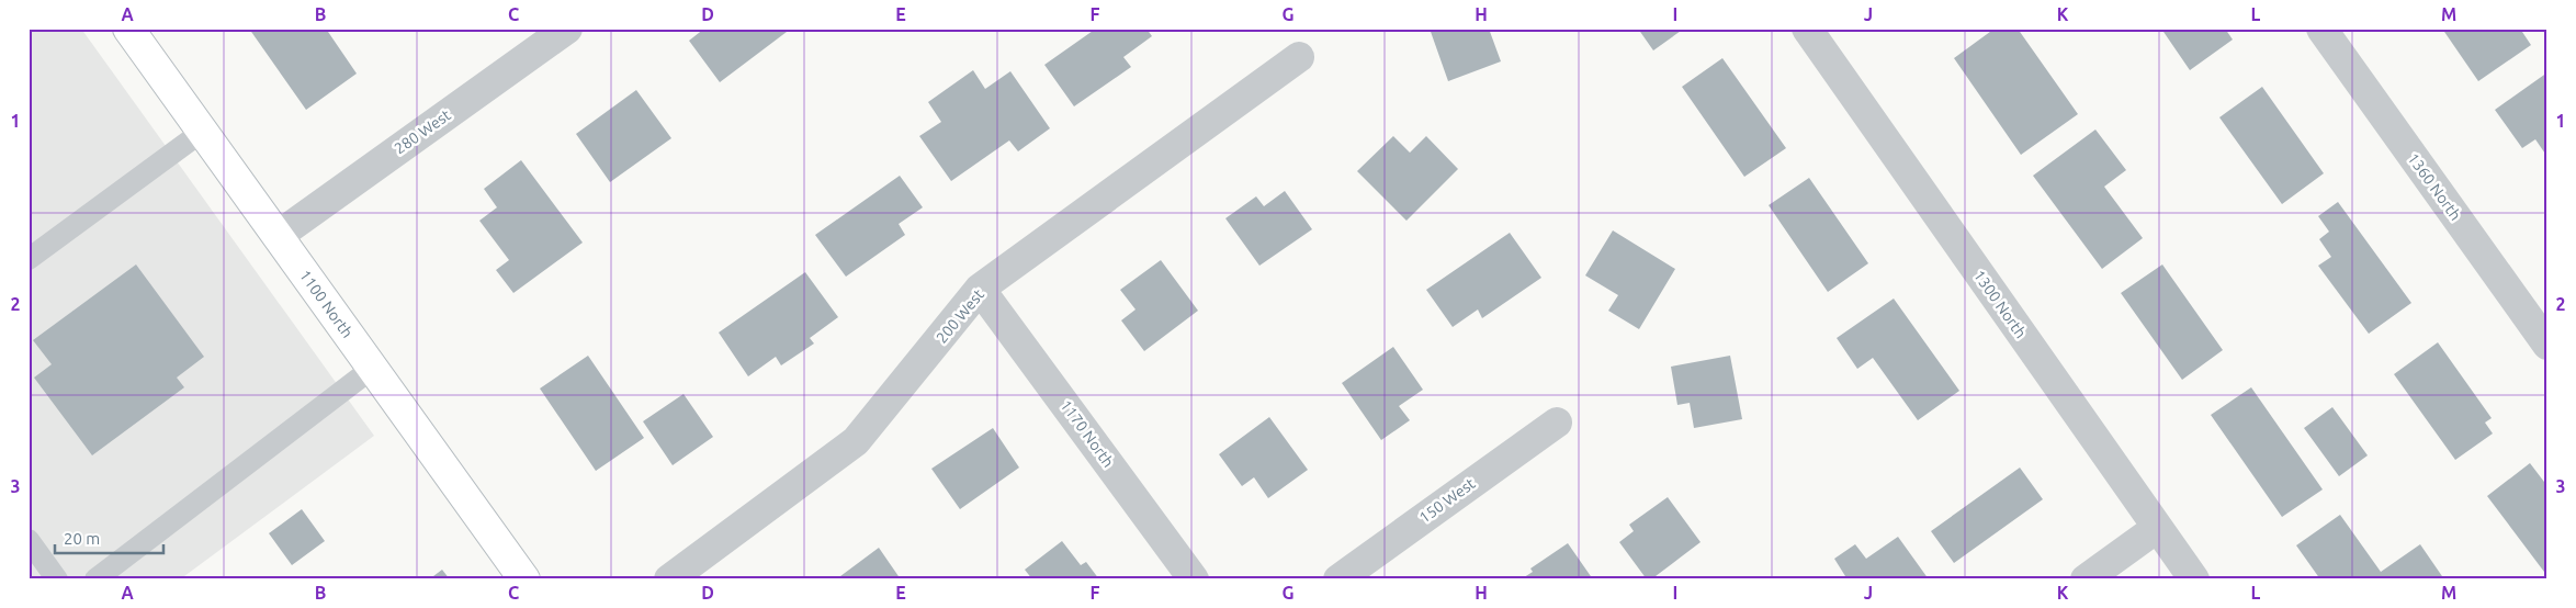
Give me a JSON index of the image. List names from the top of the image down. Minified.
{"streets":{"main road":["1100 North"],"street":["280 West","1360 North","1300 North","200 West","1170 North","150 West"]},"crossings":[["280 West","1100 North"],["200 West","1170 North"]],"scale_bar":"20 m","grid":{"columns":["A","B","C","D","E","F","G","H","I","J","K","L","M"],"rows":["1","2","3"]}}
